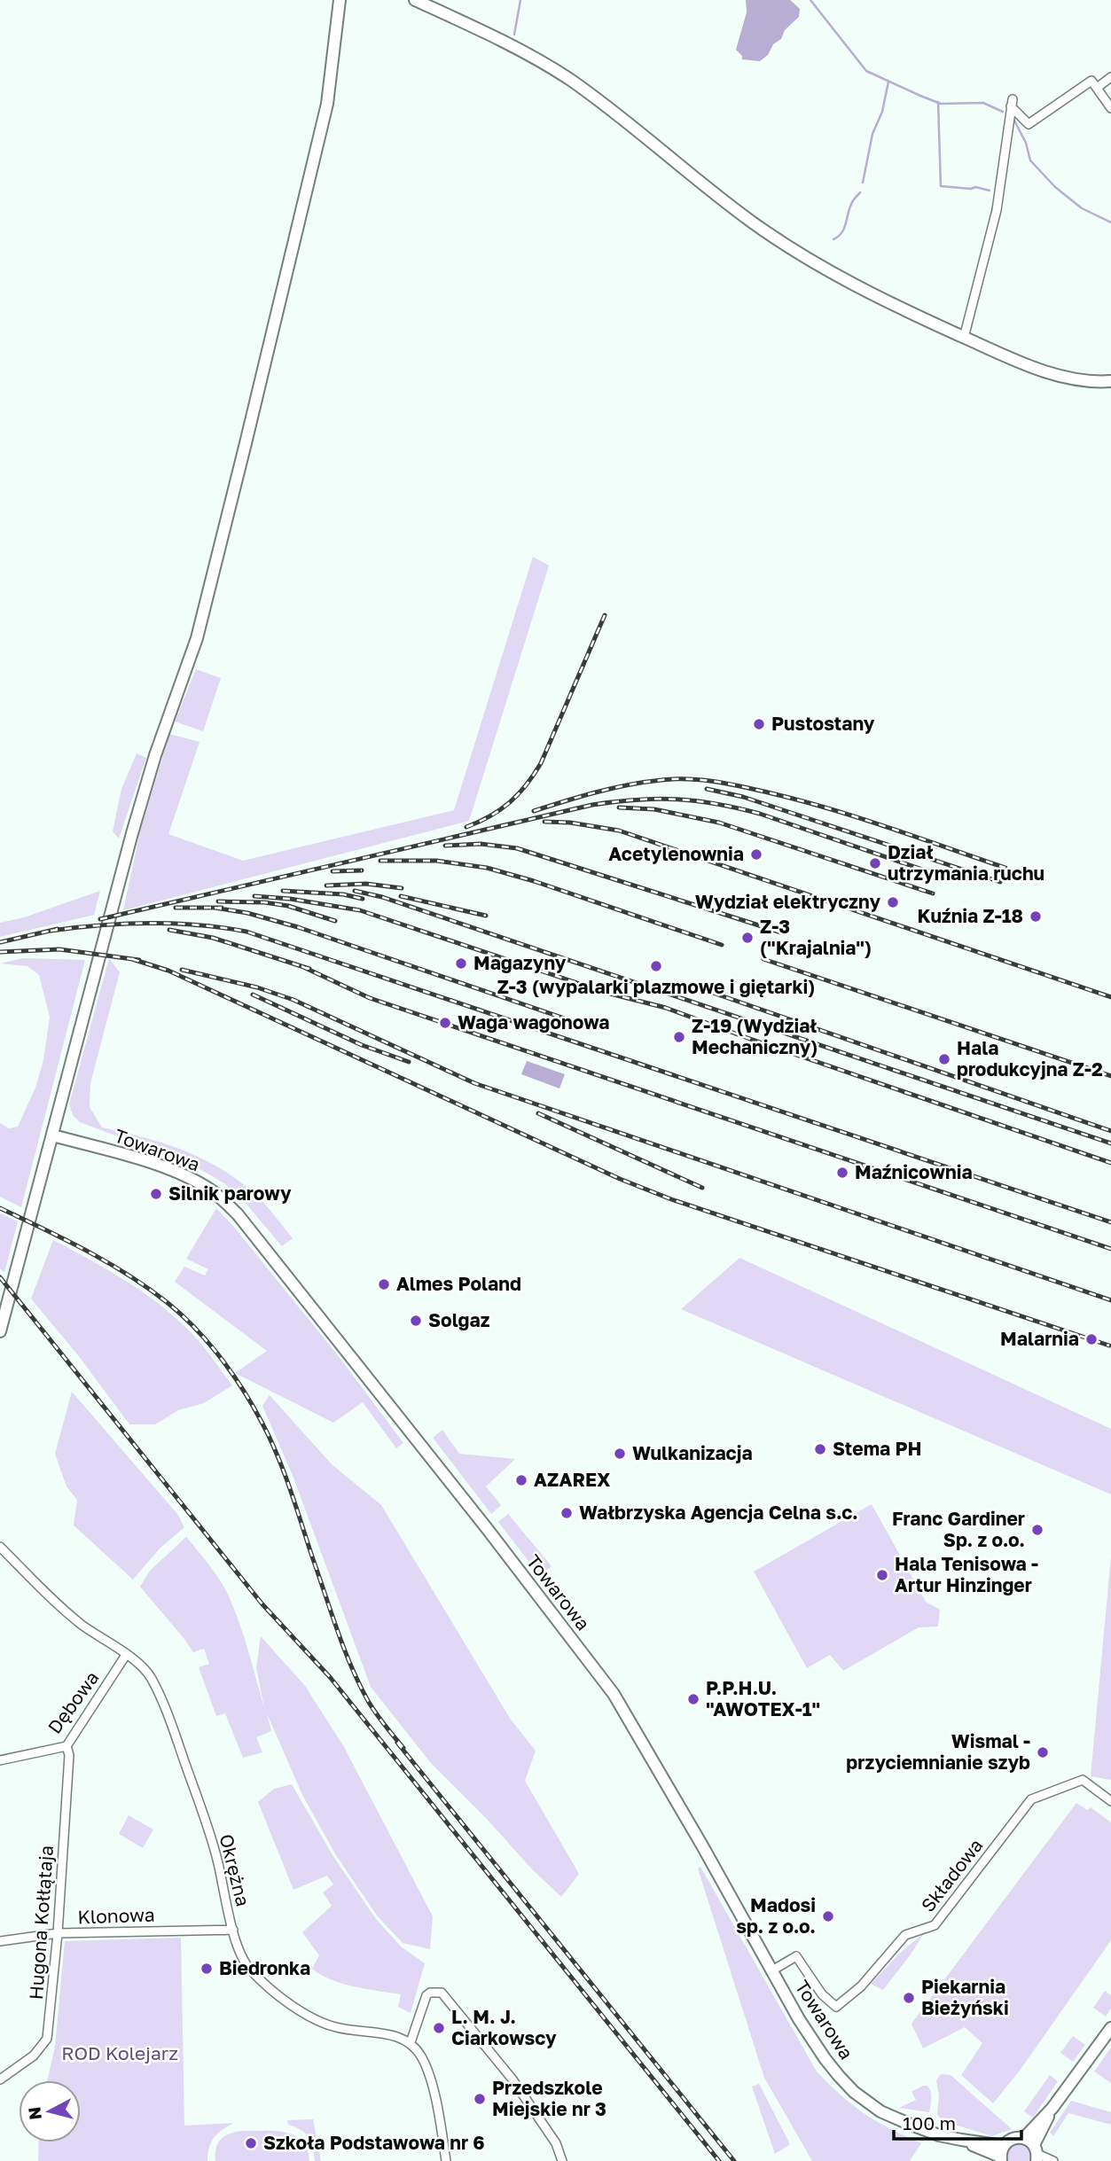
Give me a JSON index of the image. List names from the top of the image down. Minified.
{"streets":{"street":["Towarowa","Dębowa","Okrężna","Składowa","Klonowa","Hugona Kołłątaja"]},"crossings":[["Towarowa","Składowa"],["Dębowa","Okrężna"],["Dębowa","Hugona Kołłątaja"],["Okrężna","Klonowa"],["Klonowa","Hugona Kołłątaja"]],"parks":["ROD Kolejarz"],"places":["Pustostany","Acetylenownia","Dział utrzymania ruchu","Wydział elektryczny","Kuźnia Z-18","Z-3 (\"Krajalnia\")","Magazyny","Z-3 (wypalarki plazmowe i giętarki)","Waga wagonowa","Z-19 (Wydział Mechaniczny)","Hala produkcyjna Z-2","Maźnicownia","Silnik parowy","Almes Poland","Solgaz","Malarnia","Stema PH","Wulkanizacja","AZAREX","Wałbrzyska Agencja Celna s.c.","Franc Gardiner Sp. z o.o.","Hala Tenisowa - Artur Hinzinger","P.P.H.U. \"AWOTEX-1\"","Wismal - przyciemnianie szyb","Madosi sp. z o.o.","Biedronka","Piekarnia Bieżyński","L. M. J. Ciarkowscy","Przedszkole Miejskie nr 3","Szkoła Podstawowa nr 6"],"scale_bar":"100 m","north":"left"}
